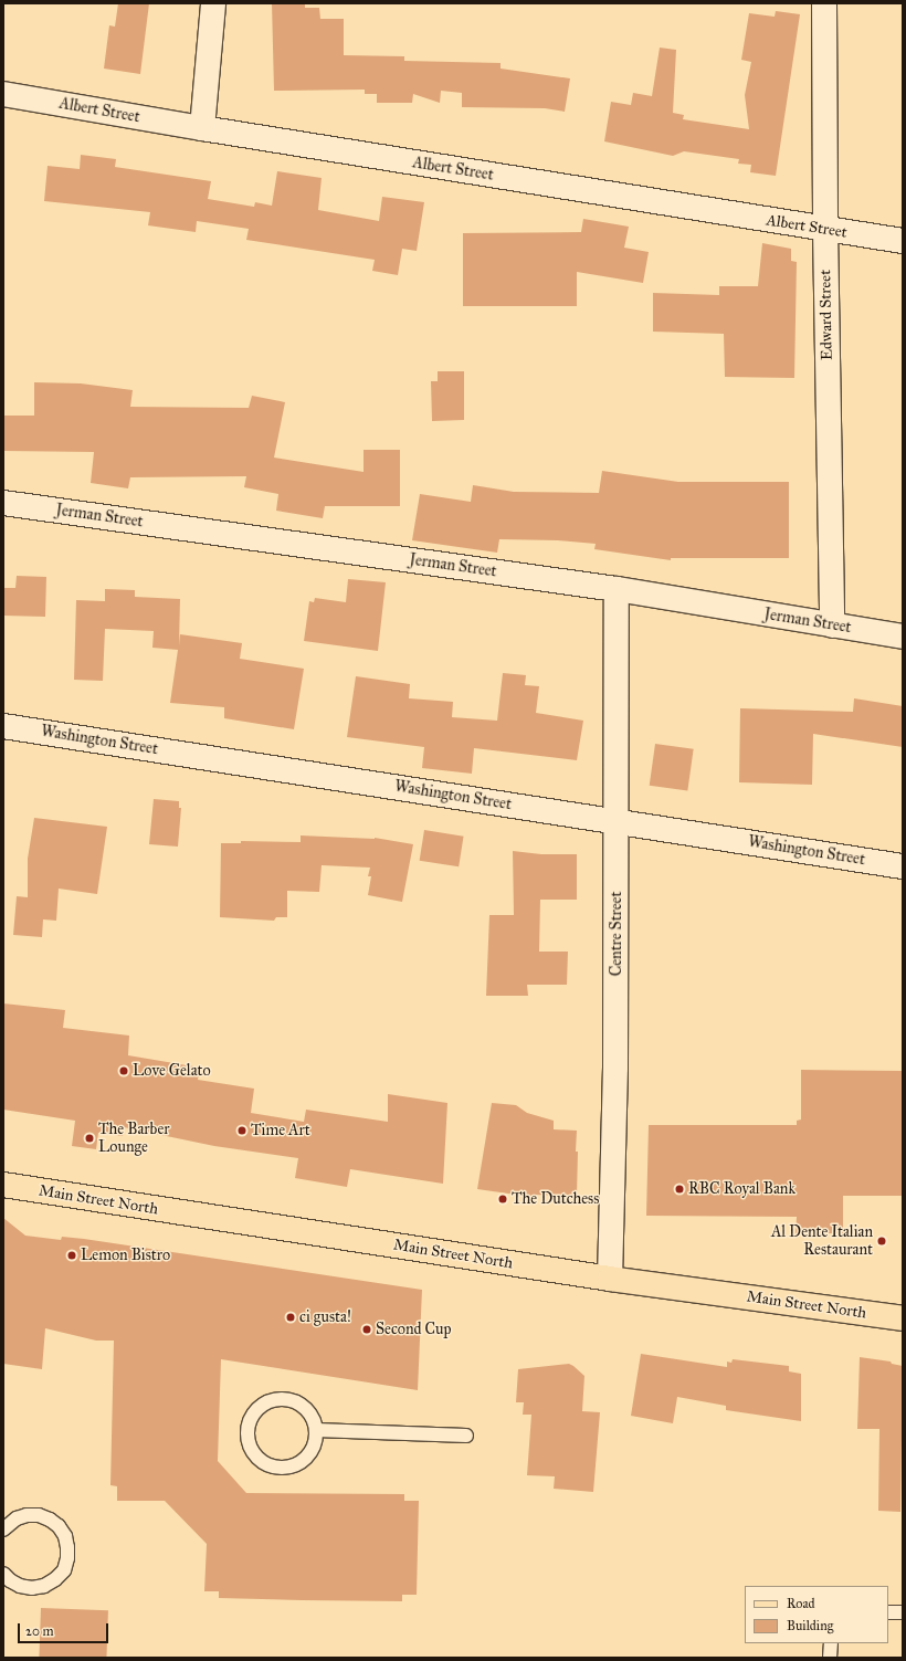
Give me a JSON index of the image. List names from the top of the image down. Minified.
{"streets":{"main road":["Main Street North"],"street":["Albert Street","Edward Street","Jerman Street","Washington Street","Centre Street"]},"crossings":[["Albert Street","Edward Street"],["Edward Street","Jerman Street"],["Jerman Street","Centre Street"],["Washington Street","Centre Street"],["Centre Street","Main Street North"]],"places":["Love Gelato","Time Art","The Barber Lounge","RBC Royal Bank","The Dutchess","Al Dente Italian Restaurant","Lemon Bistro","ci gusta!","Second Cup"],"legend":["Road","Building"],"scale_bar":"20 m"}
